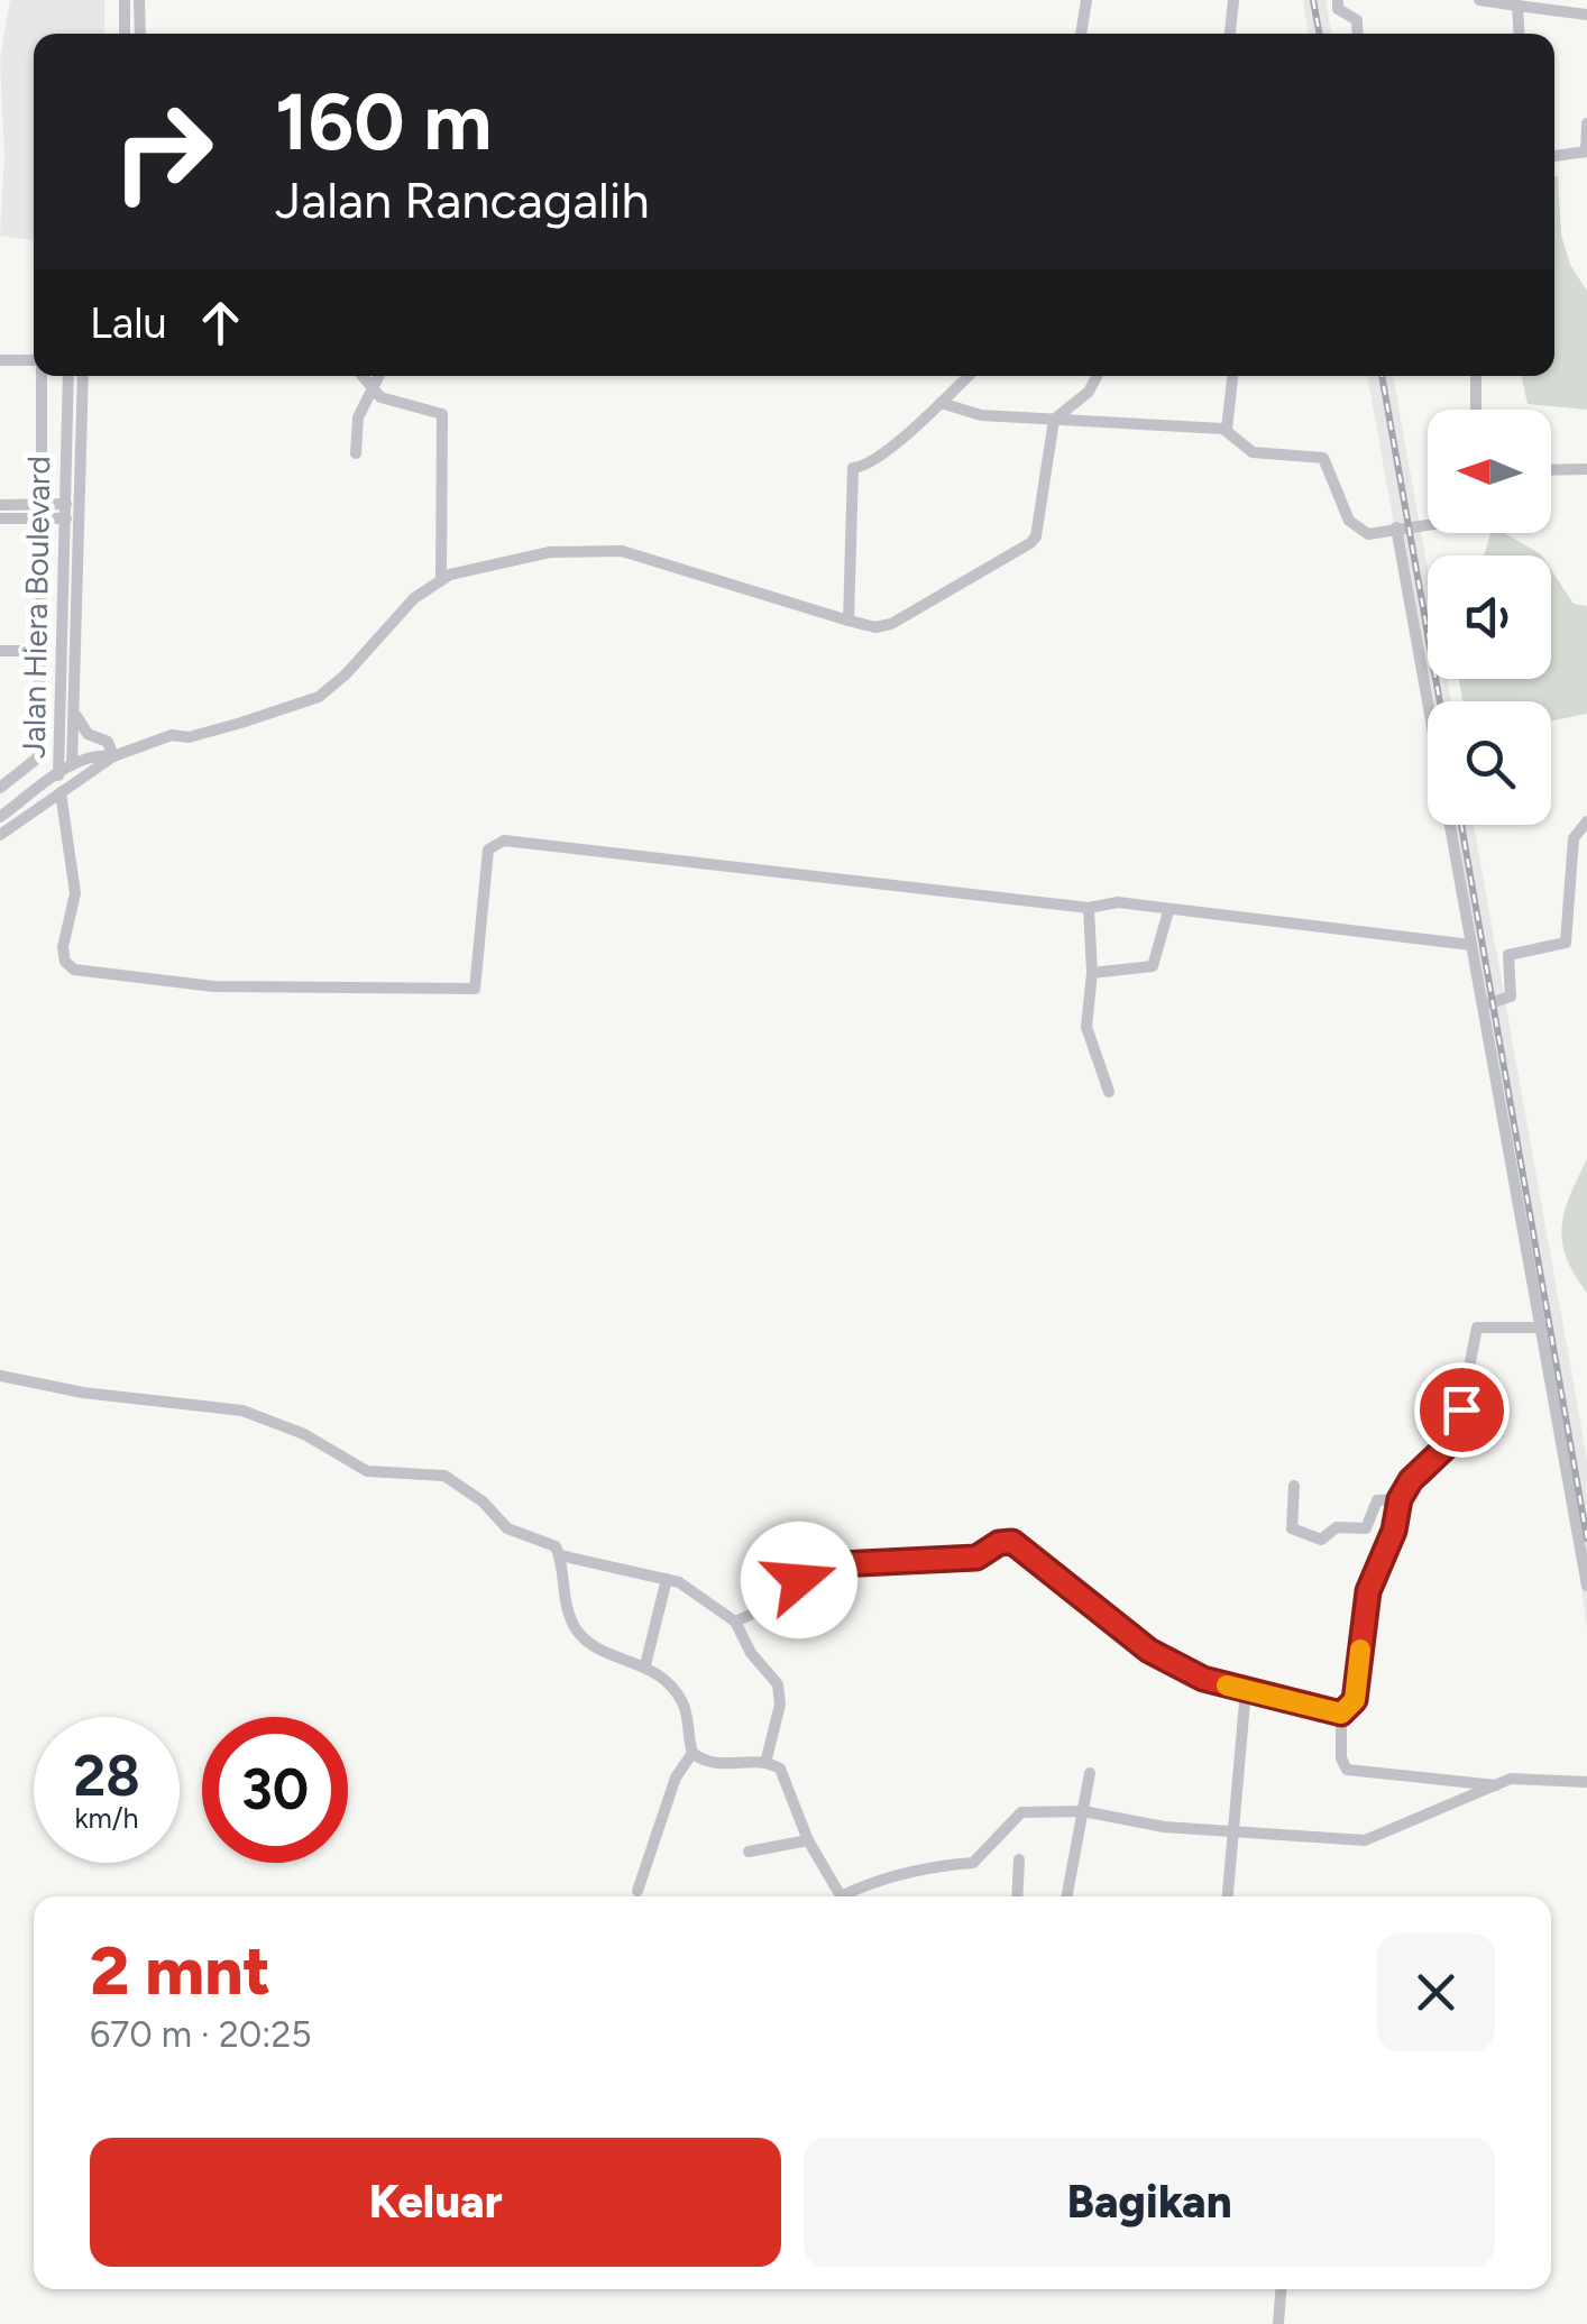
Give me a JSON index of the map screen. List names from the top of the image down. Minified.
{"streets":{"street":["Jalan Hiera Boulevard"]},"north":"left","page":{"turn":["160 m","Jalan Rancagalih"],"then":"Lalu","speed":"28 km/h","limit":"30","heading":["2 mnt","670 m · 20:25"],"buttons":["Keluar","Bagikan"]}}
